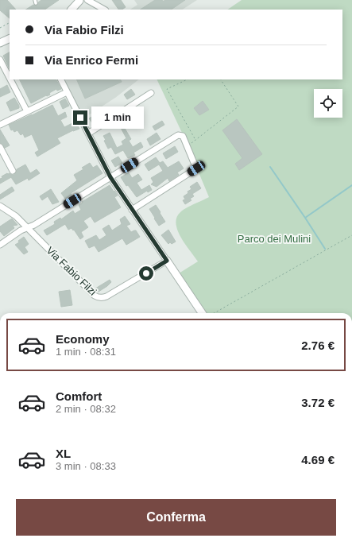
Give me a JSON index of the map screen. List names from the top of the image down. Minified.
{"streets":{"street":["Via Fabio Filzi"]},"parks":["Parco dei Mulini"],"page":{"banner":["Via Fabio Filzi","Via Enrico Fermi"],"bubble":"1 min","list":[{"name":"Economy","note":"1 min · 08:31","value":"2.76 €"},{"name":"Comfort","note":"2 min · 08:32","value":"3.72 €"},{"name":"XL","note":"3 min · 08:33","value":"4.69 €"}],"buttons":"Conferma"}}
